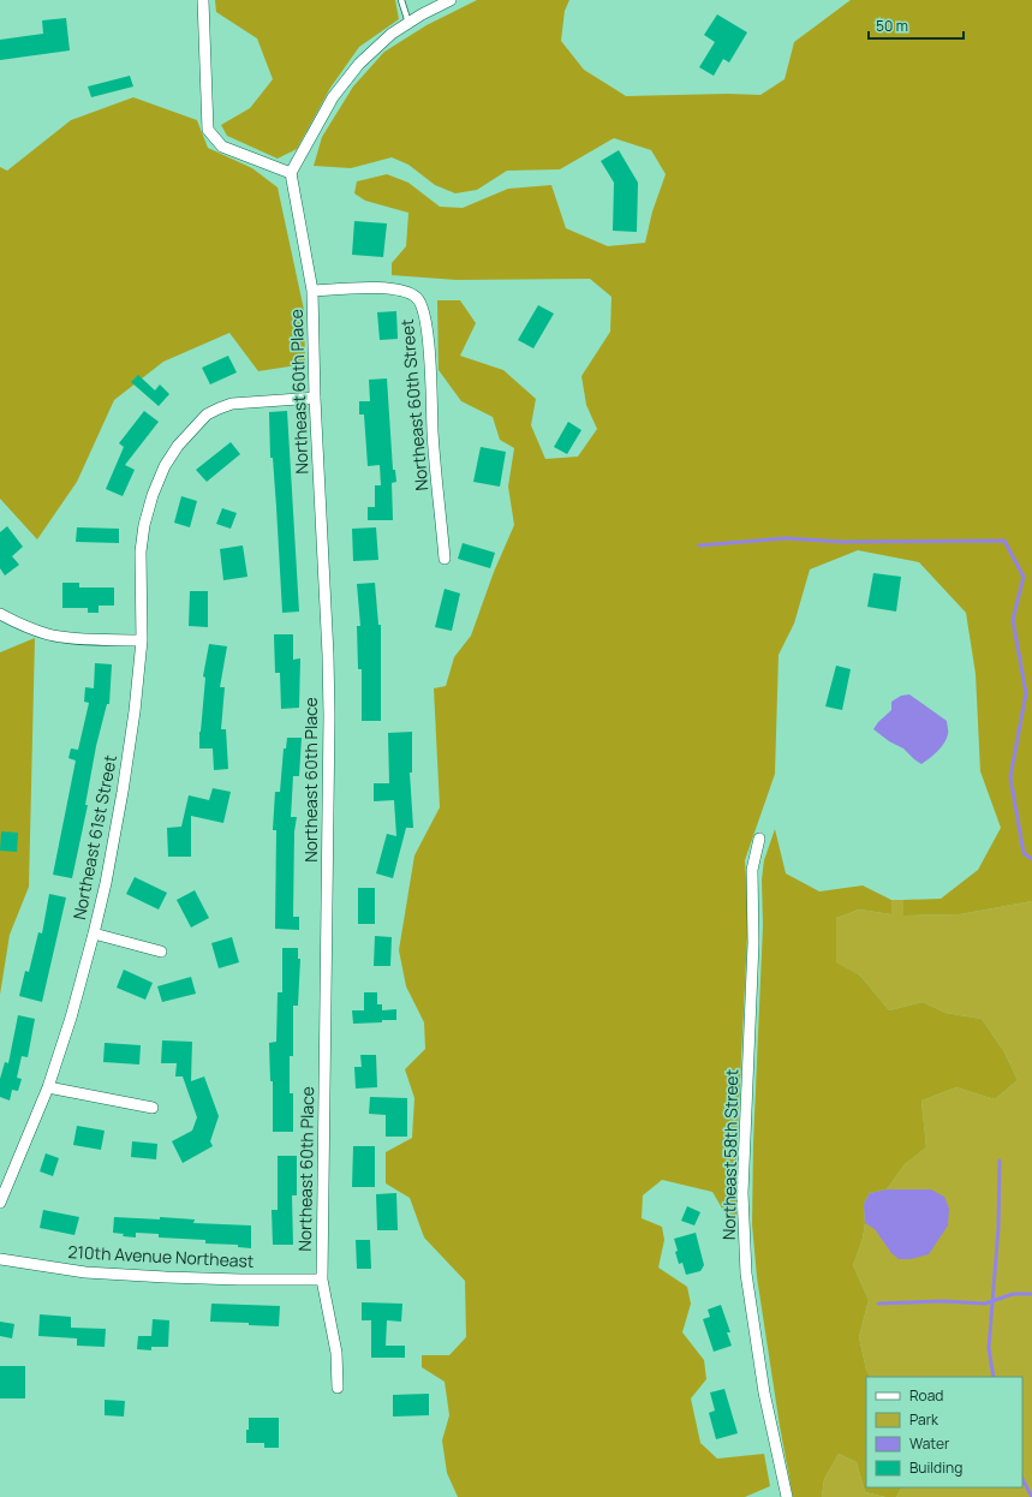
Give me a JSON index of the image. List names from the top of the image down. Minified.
{"streets":{"street":["Northeast 60th Place","Northeast 60th Street","Northeast 61st Street","Northeast 58th Street","210th Avenue Northeast"]},"crossings":[["Northeast 60th Place","Northeast 60th Street"],["Northeast 60th Place","Northeast 61st Street"],["Northeast 60th Place","210th Avenue Northeast"]],"legend":["Road","Park","Water","Building"],"scale_bar":"50 m"}
